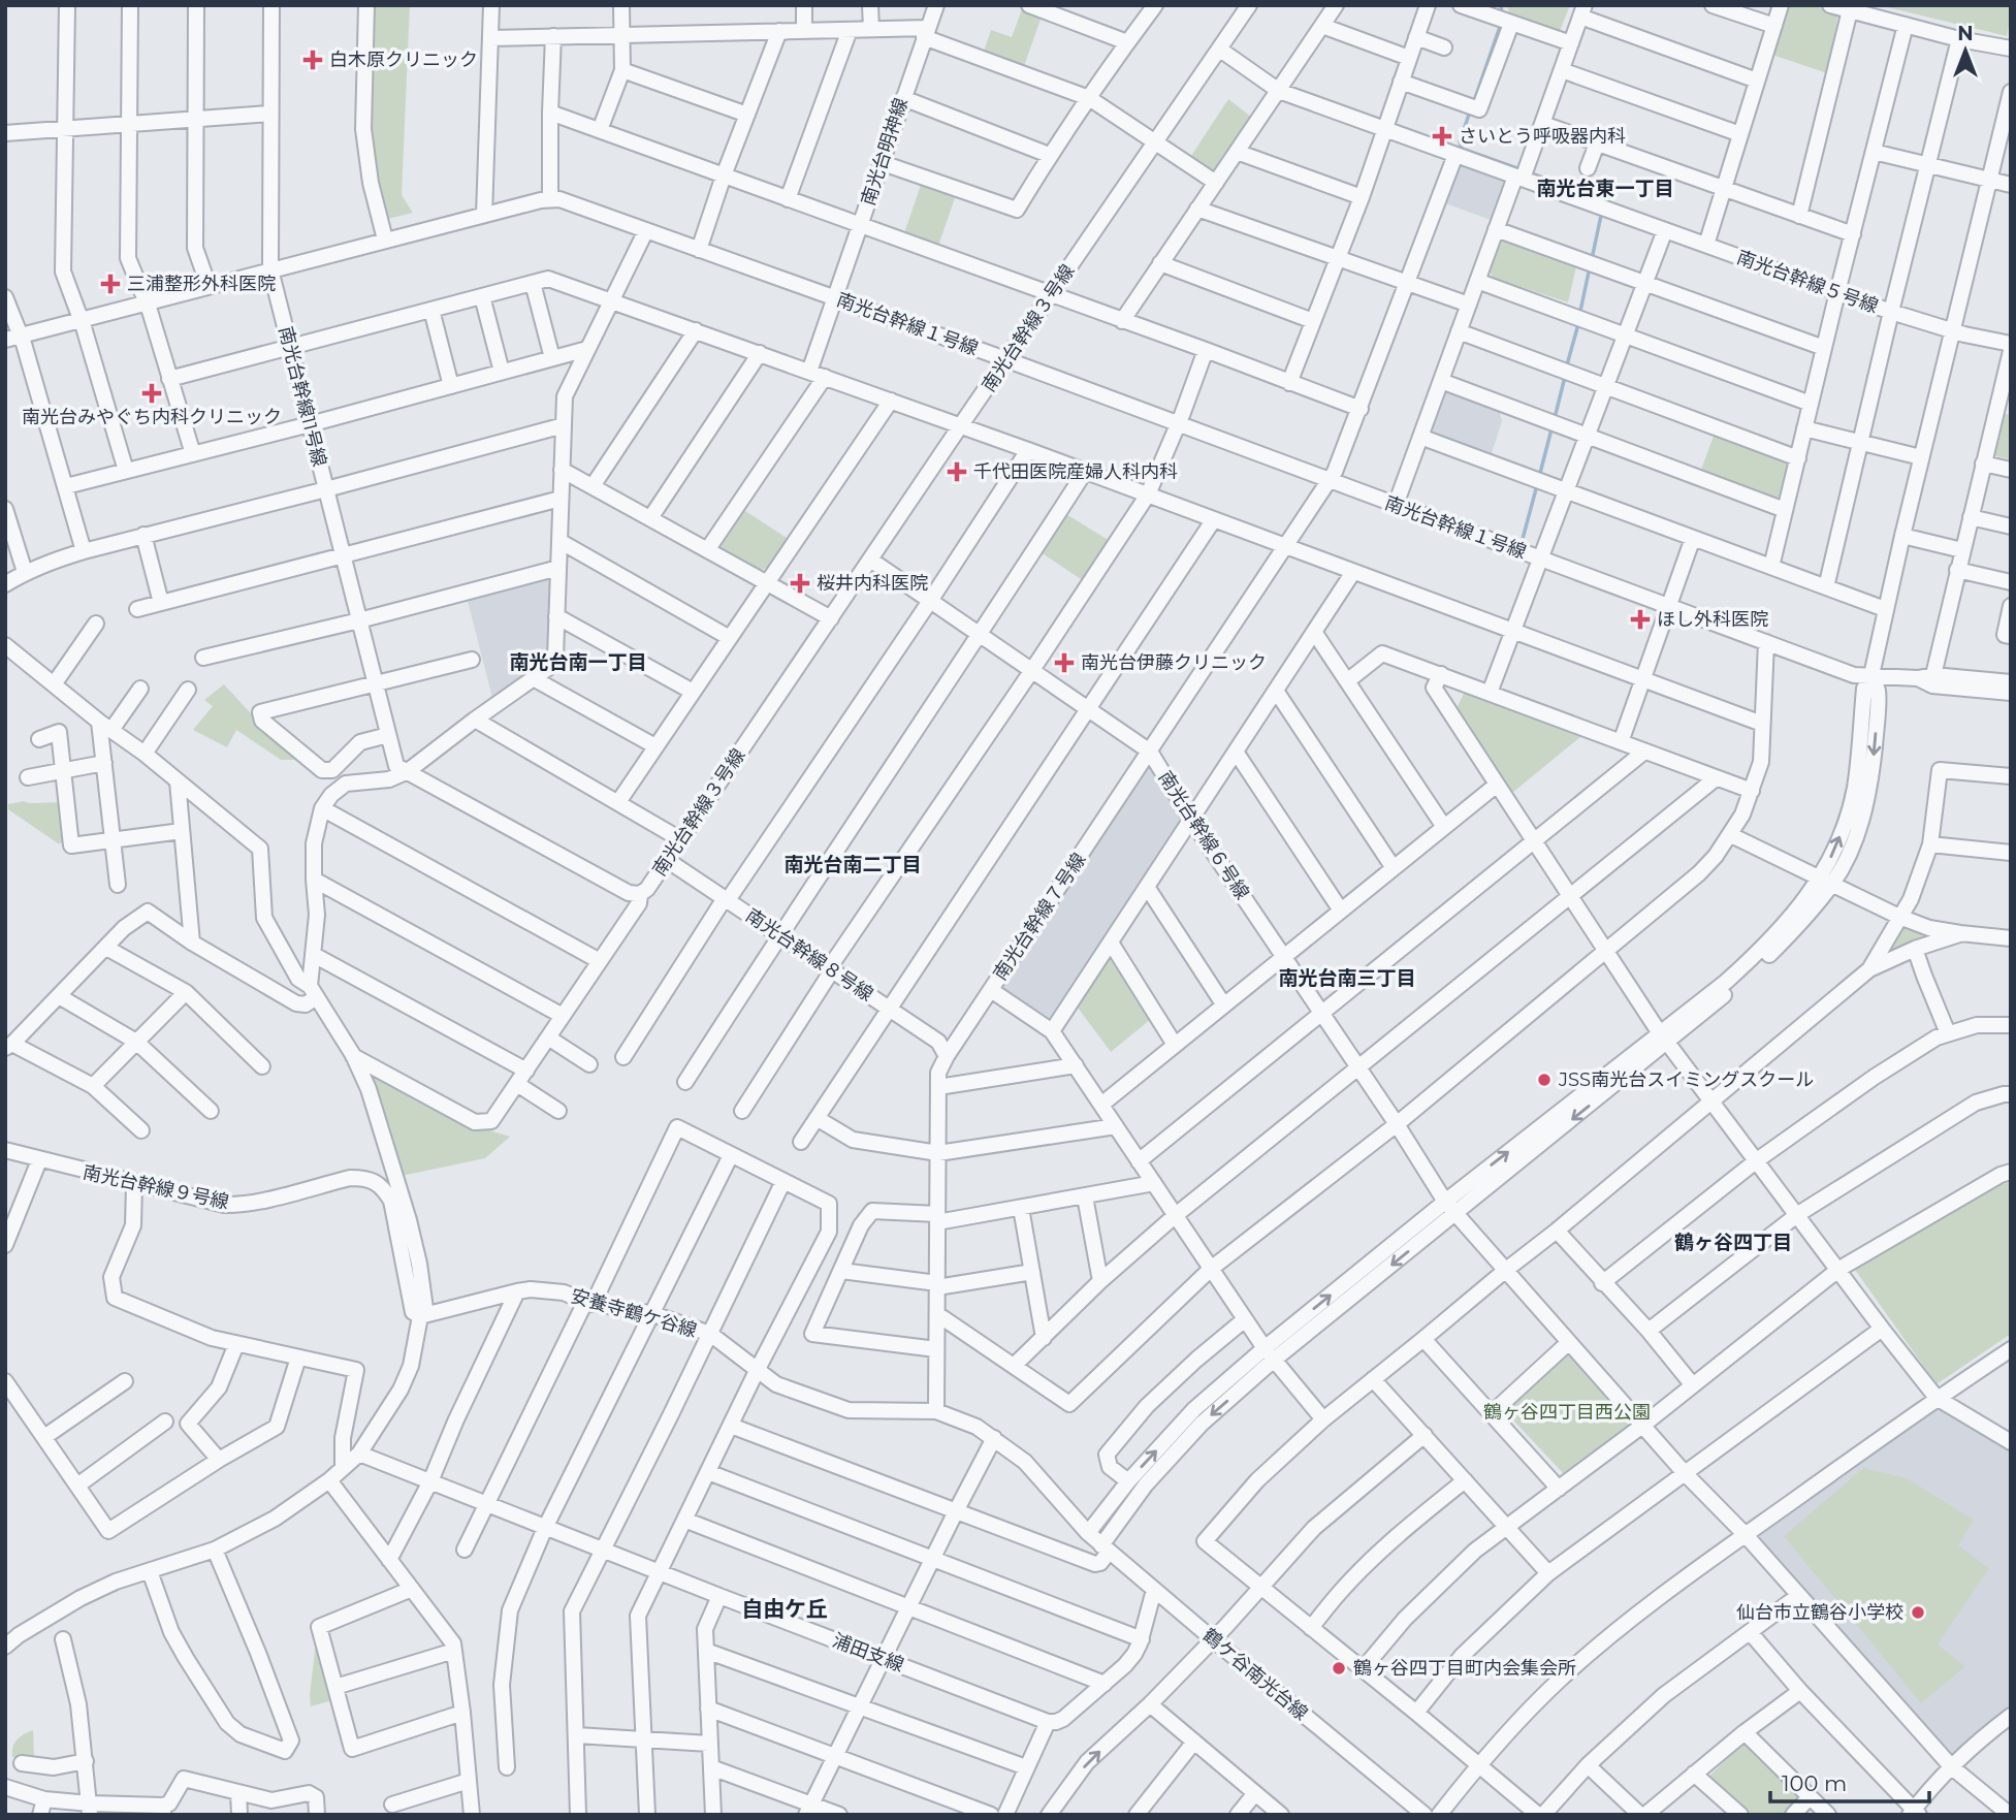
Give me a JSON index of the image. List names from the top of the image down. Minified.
{"streets":{"street":["南光台明神線","南光台幹線５号線","南光台幹線１号線","南光台幹線３号線","南光台幹線11号線","南光台幹線６号線","南光台幹線７号線","南光台幹線８号線","南光台幹線９号線","安養寺鶴ケ谷線","浦田支線","鶴ケ谷南光台線"]},"crossings":[["南光台明神線","南光台幹線１号線"],["南光台幹線５号線","南光台幹線３号線"],["南光台幹線５号線","南光台幹線７号線"],["南光台幹線１号線","南光台幹線３号線"],["南光台幹線１号線","南光台幹線７号線"],["南光台幹線３号線","南光台幹線11号線"],["南光台幹線３号線","南光台幹線６号線"],["南光台幹線３号線","南光台幹線８号線"],["南光台幹線６号線","南光台幹線７号線"],["南光台幹線７号線","南光台幹線８号線"],["南光台幹線７号線","安養寺鶴ケ谷線"],["南光台幹線９号線","安養寺鶴ケ谷線"],["安養寺鶴ケ谷線","鶴ケ谷南光台線"]],"districts":["南光台東一丁目","南光台南一丁目","南光台南二丁目","南光台南三丁目","鶴ヶ谷四丁目","自由ケ丘"],"parks":["鶴ヶ谷四丁目西公園"],"places":{"health":["白木原クリニック","さいとう呼吸器内科","三浦整形外科医院","南光台みやぐち内科クリニック","千代田医院産婦人科内科","桜井内科医院","ほし外科医院","南光台伊藤クリニック"],"other":["JSS南光台スイミングスクール","仙台市立鶴谷小学校","鶴ヶ谷四丁目町内会集会所"]},"scale_bar":"100 m","north":"top"}
